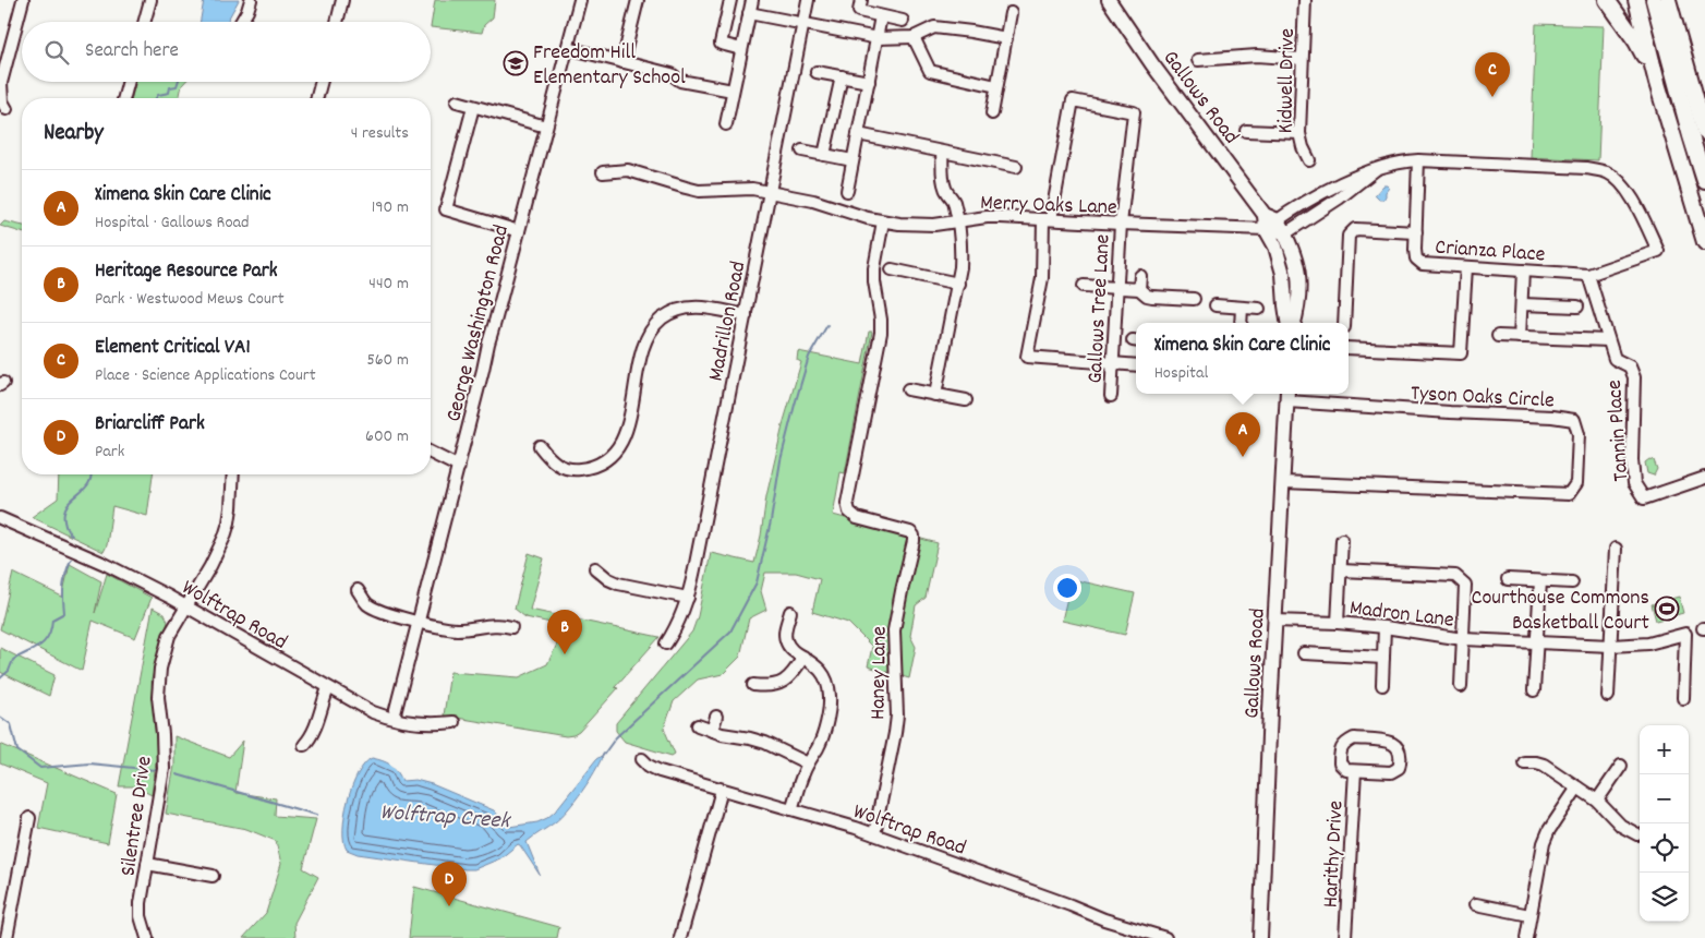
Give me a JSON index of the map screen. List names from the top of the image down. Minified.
{"streets":{"main road":["Gallows Road"],"street":["Kidwell Drive","Merry Oaks Lane","Crianza Place","Gallows Tree Lane","Madrillon Road","George Washington Road","Tyson Oaks Circle","Tannin Place","Madron Lane","Wolftrap Road","Haney Lane","Silentree Drive","Harithy Drive"]},"crossings":[["Gallows Road","Merry Oaks Lane"],["Gallows Road","Tyson Oaks Circle"],["Gallows Road","Madron Lane"],["Merry Oaks Lane","Gallows Tree Lane"],["Merry Oaks Lane","Madrillon Road"],["Merry Oaks Lane","Haney Lane"],["Crianza Place","Tannin Place"],["George Washington Road","Wolftrap Road"],["Wolftrap Road","Haney Lane"],["Wolftrap Road","Silentree Drive"]],"water":["Wolftrap Creek"],"places":{"school or university":["Freedom Hill Elementary School"],"sports":["Courthouse Commons Basketball Court"]},"page":{"search":"Search here","pins":["C","A","B","D"],"heading":["Nearby","4 results"],"list":[{"mark":"A","name":"Ximena Skin Care Clinic","note":"Hospital · Gallows Road","value":"190 m"},{"mark":"B","name":"Heritage Resource Park","note":"Park · Westwood Mews Court","value":"440 m"},{"mark":"C","name":"Element Critical VA1","note":"Place · Science Applications Court","value":"560 m"},{"mark":"D","name":"Briarcliff Park","note":"Park","value":"600 m"}],"popup":["Ximena Skin Care Clinic","Hospital"],"map_buttons":["+","−"]}}
